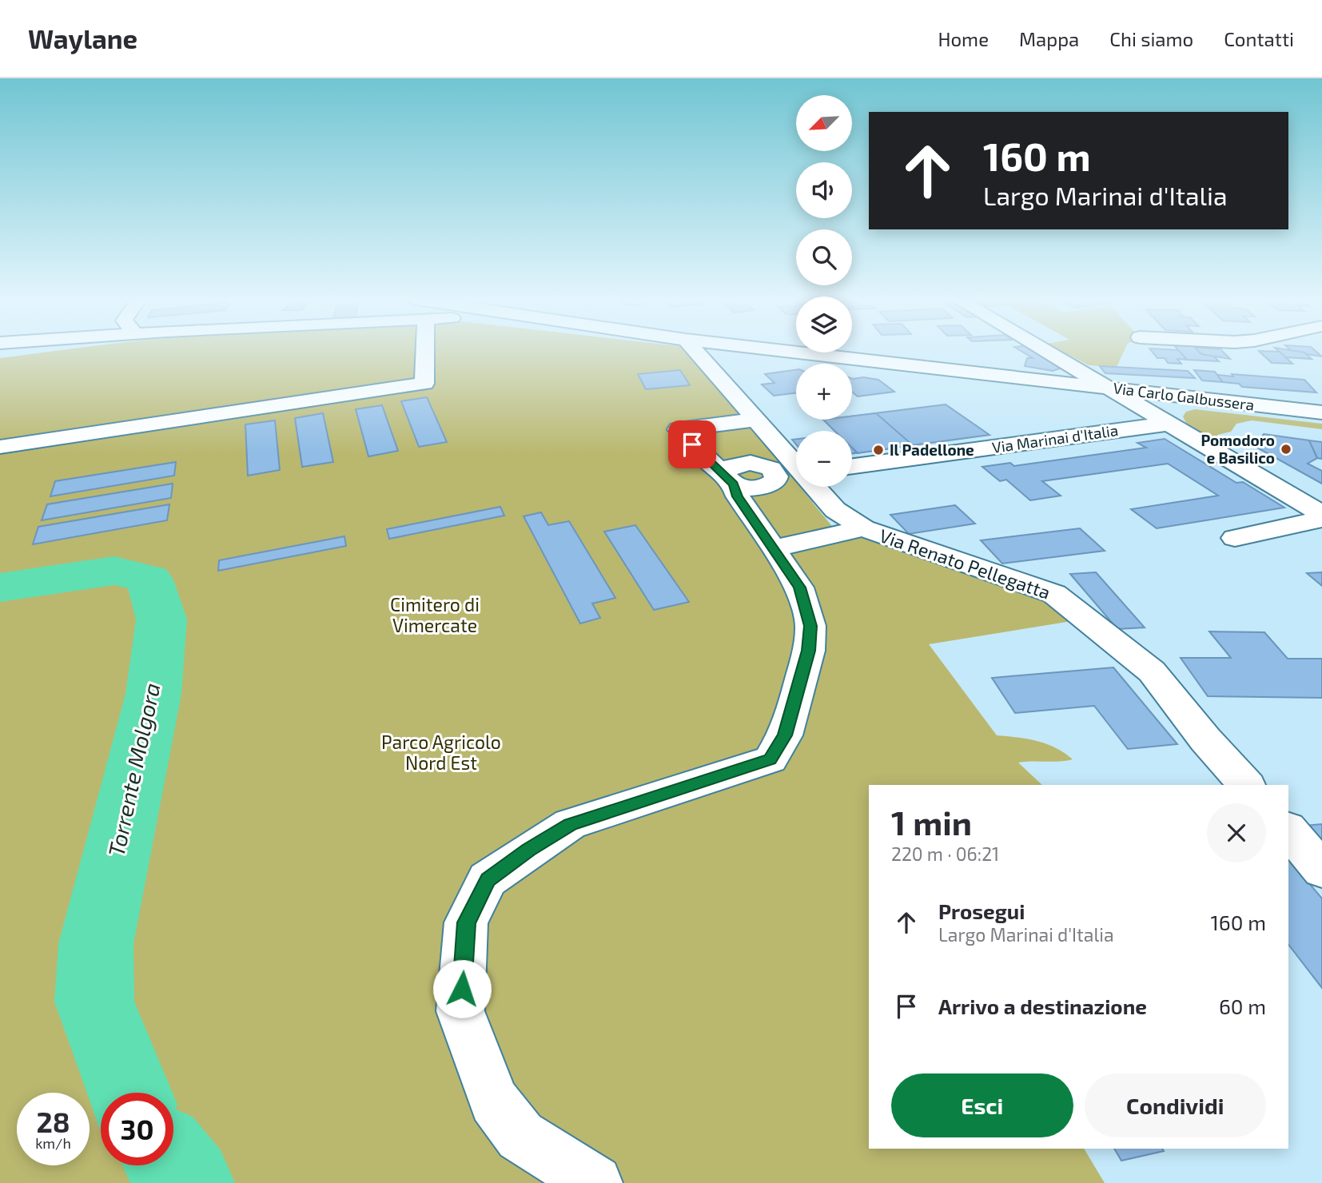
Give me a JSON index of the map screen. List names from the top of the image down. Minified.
{"streets":{"street":["Via Carlo Galbussera","Via Marinai d'Italia","Via Renato Pellegatta"]},"water":["Torrente Molgora"],"parks":["Cimitero di Vimercate","Parco Agricolo Nord Est"],"places":["Pomodoro e Basilico","Il Padellone"],"north":"bottom left","page":{"header":"Waylane","nav":["Home","Mappa","Chi siamo","Contatti"],"map_buttons":["+","−"],"turn":["160 m","Largo Marinai d'Italia"],"heading":["1 min","220 m · 06:21"],"list":[{"name":"Prosegui","note":"Largo Marinai d'Italia","value":"160 m"},{"name":"Arrivo a destinazione","value":"60 m"}],"buttons":["Esci","Condividi"],"speed":"28 km/h","limit":"30"}}
